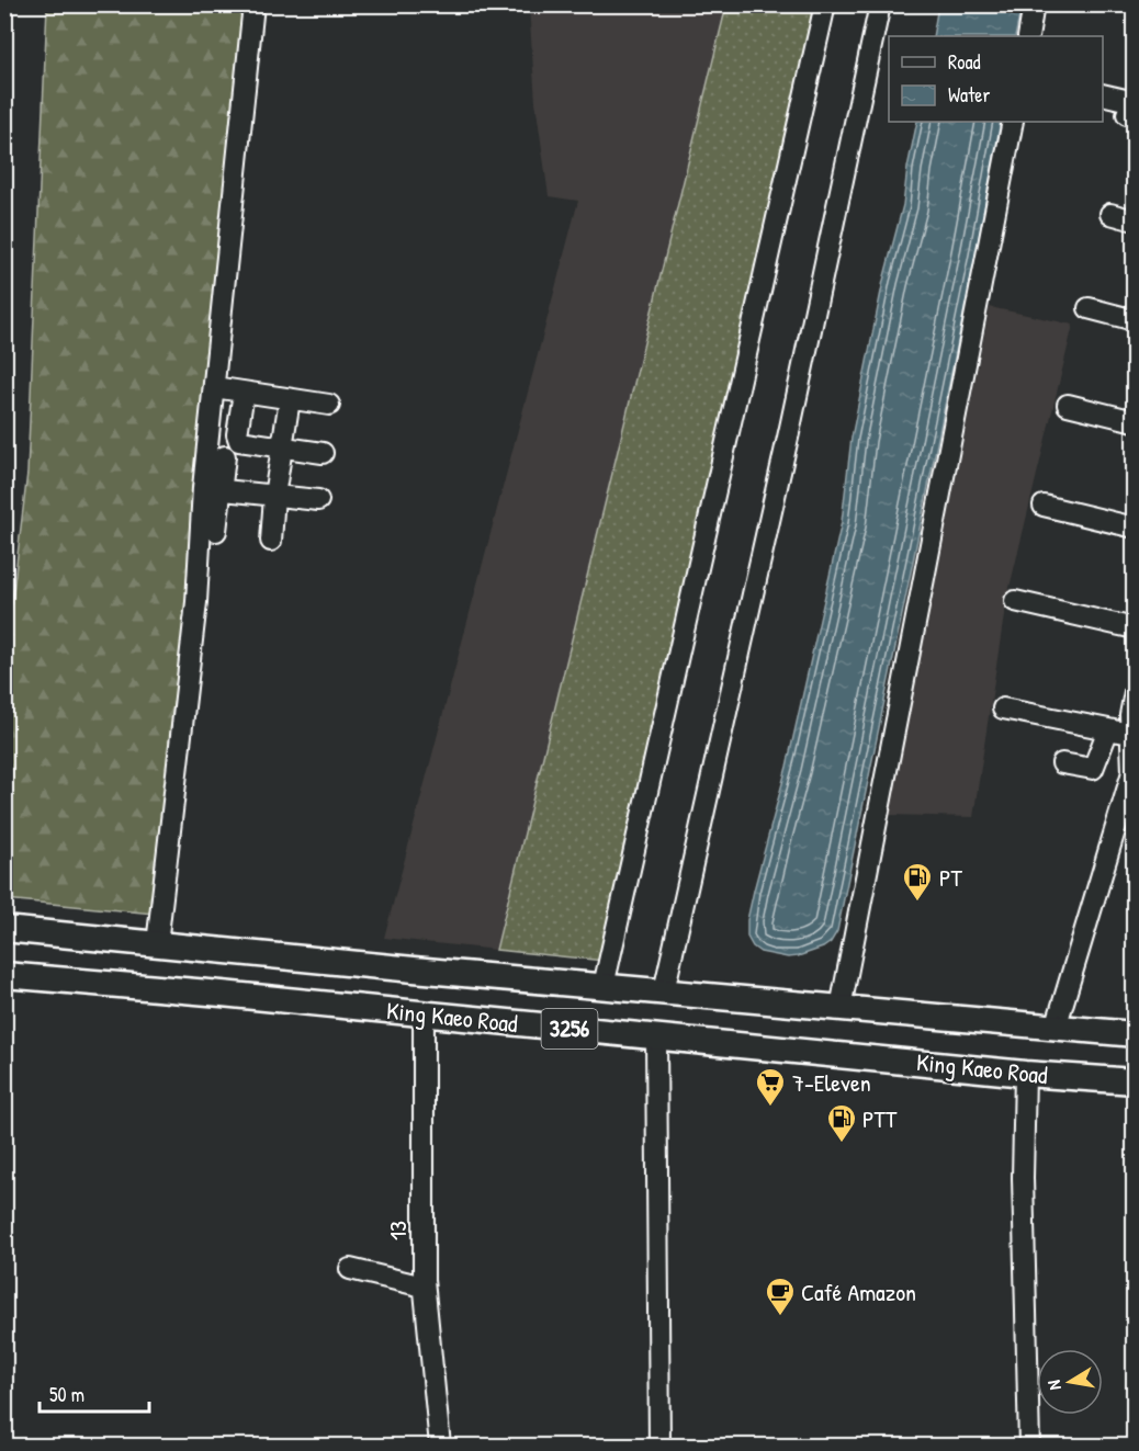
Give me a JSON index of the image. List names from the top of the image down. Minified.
{"streets":{"main road":["King Kaeo Road","3256"],"street":["13"]},"crossings":[["King Kaeo Road","13"]],"places":{"fuel station":["PT","PTT"],"supermarket":["7-Eleven"],"cafe":["Café Amazon"]},"legend":["Road","Water"],"scale_bar":"50 m","north":"left"}
